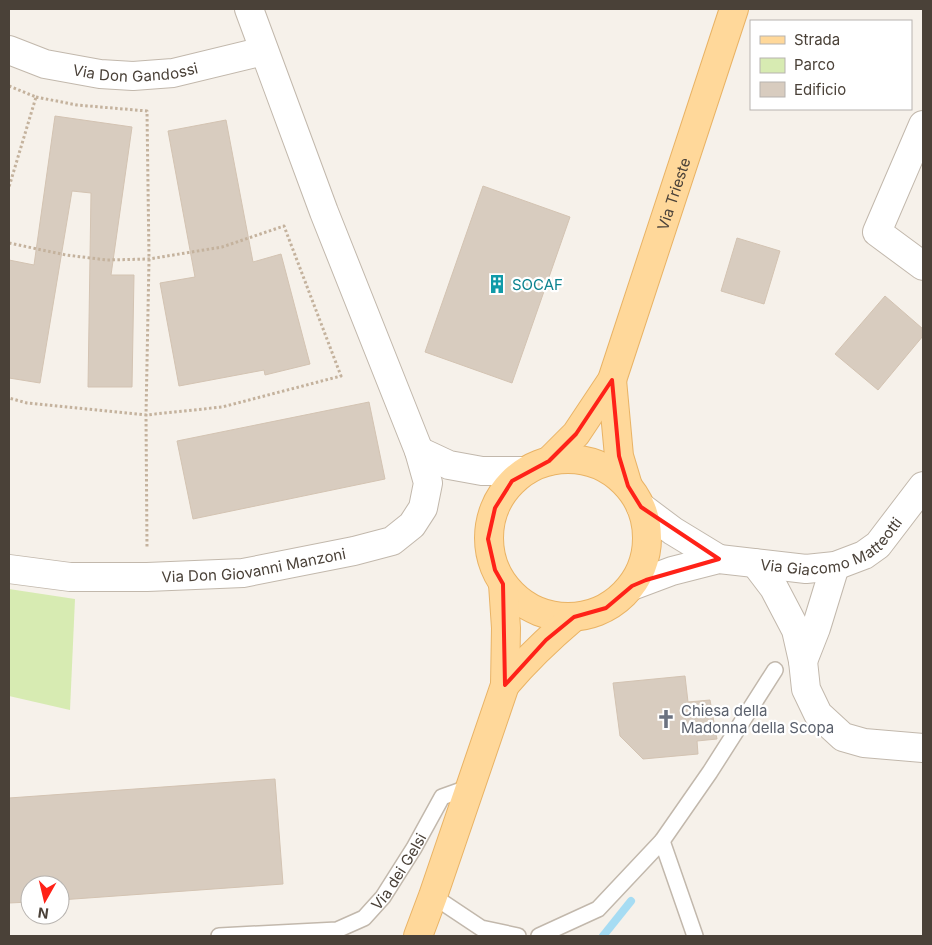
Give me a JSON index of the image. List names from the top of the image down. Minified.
{"streets":{"main road":["Via Trieste"],"street":["Via Don Gandossi","Via Giacomo Matteotti","Via Don Giovanni Manzoni"],"lane":["Via dei Gelsi"]},"crossings":[["Via Don Gandossi","Via Don Giovanni Manzoni"]],"places":{"building":["SOCAF"],"church":["Chiesa della Madonna della Scopa"]},"legend":["Strada","Parco","Edificio"],"north":"bottom"}
